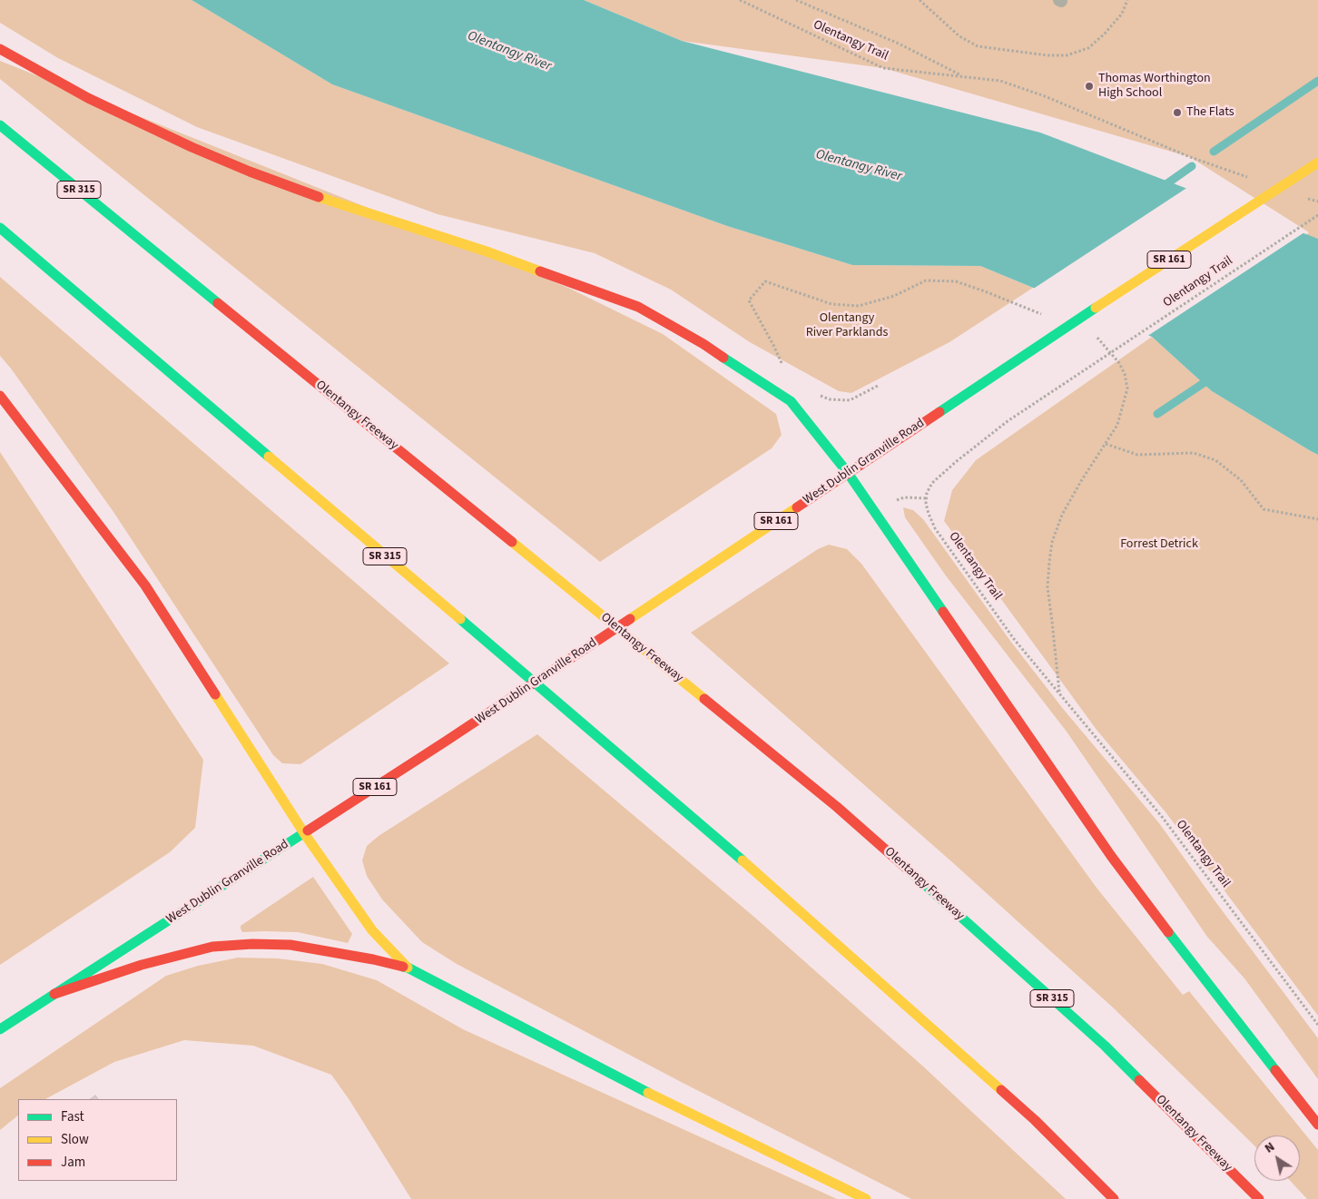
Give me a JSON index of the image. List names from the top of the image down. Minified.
{"streets":{"main road":["SR 315","SR 161","Olentangy Freeway","West Dublin Granville Road"],"path":["Olentangy Trail"]},"water":["Olentangy River"],"parks":["Olentangy River Parklands","Forrest Detrick"],"places":["Thomas Worthington High School","The Flats"],"legend":["Fast","Slow","Jam"],"north":"top left"}
